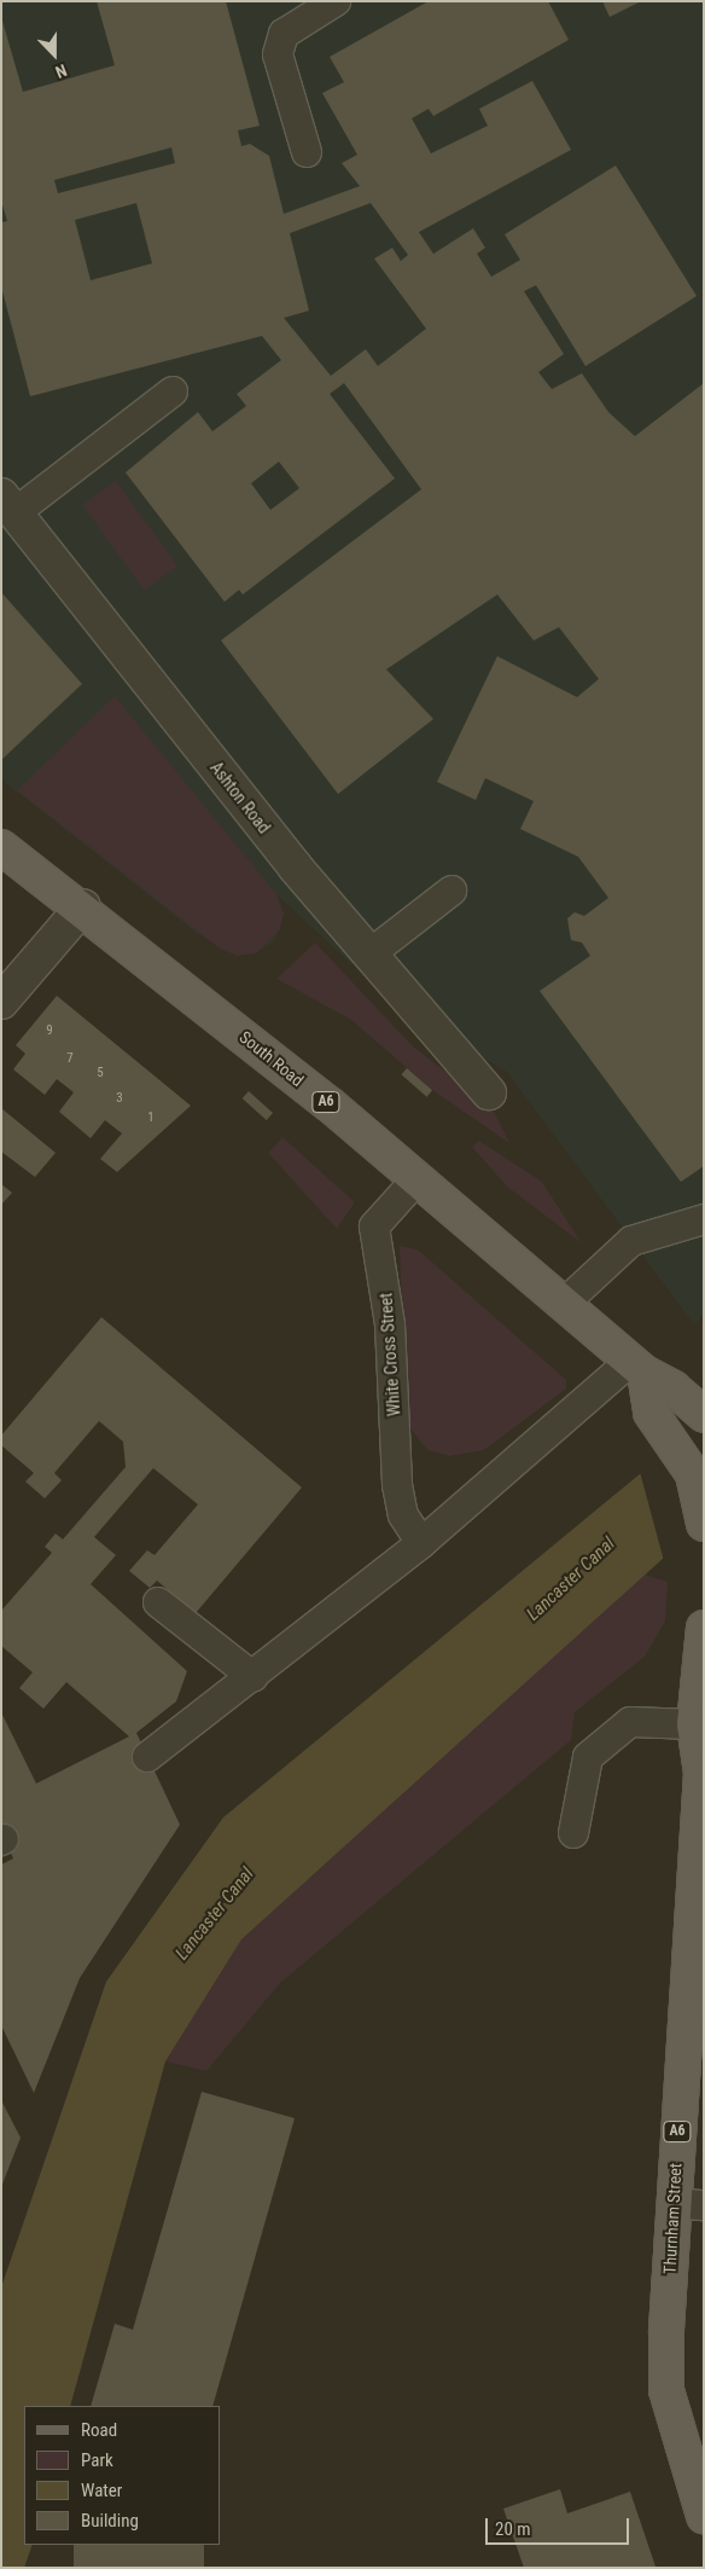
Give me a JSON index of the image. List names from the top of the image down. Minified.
{"streets":{"main road":["South Road","A6","Thurnham Street"],"street":["Ashton Road"],"lane":["White Cross Street"]},"crossings":[["South Road","White Cross Street"]],"water":["Lancaster Canal"],"house_numbers":["9","7","5","3","1"],"legend":["Road","Park","Water","Building"],"scale_bar":"20 m","north":"bottom"}
